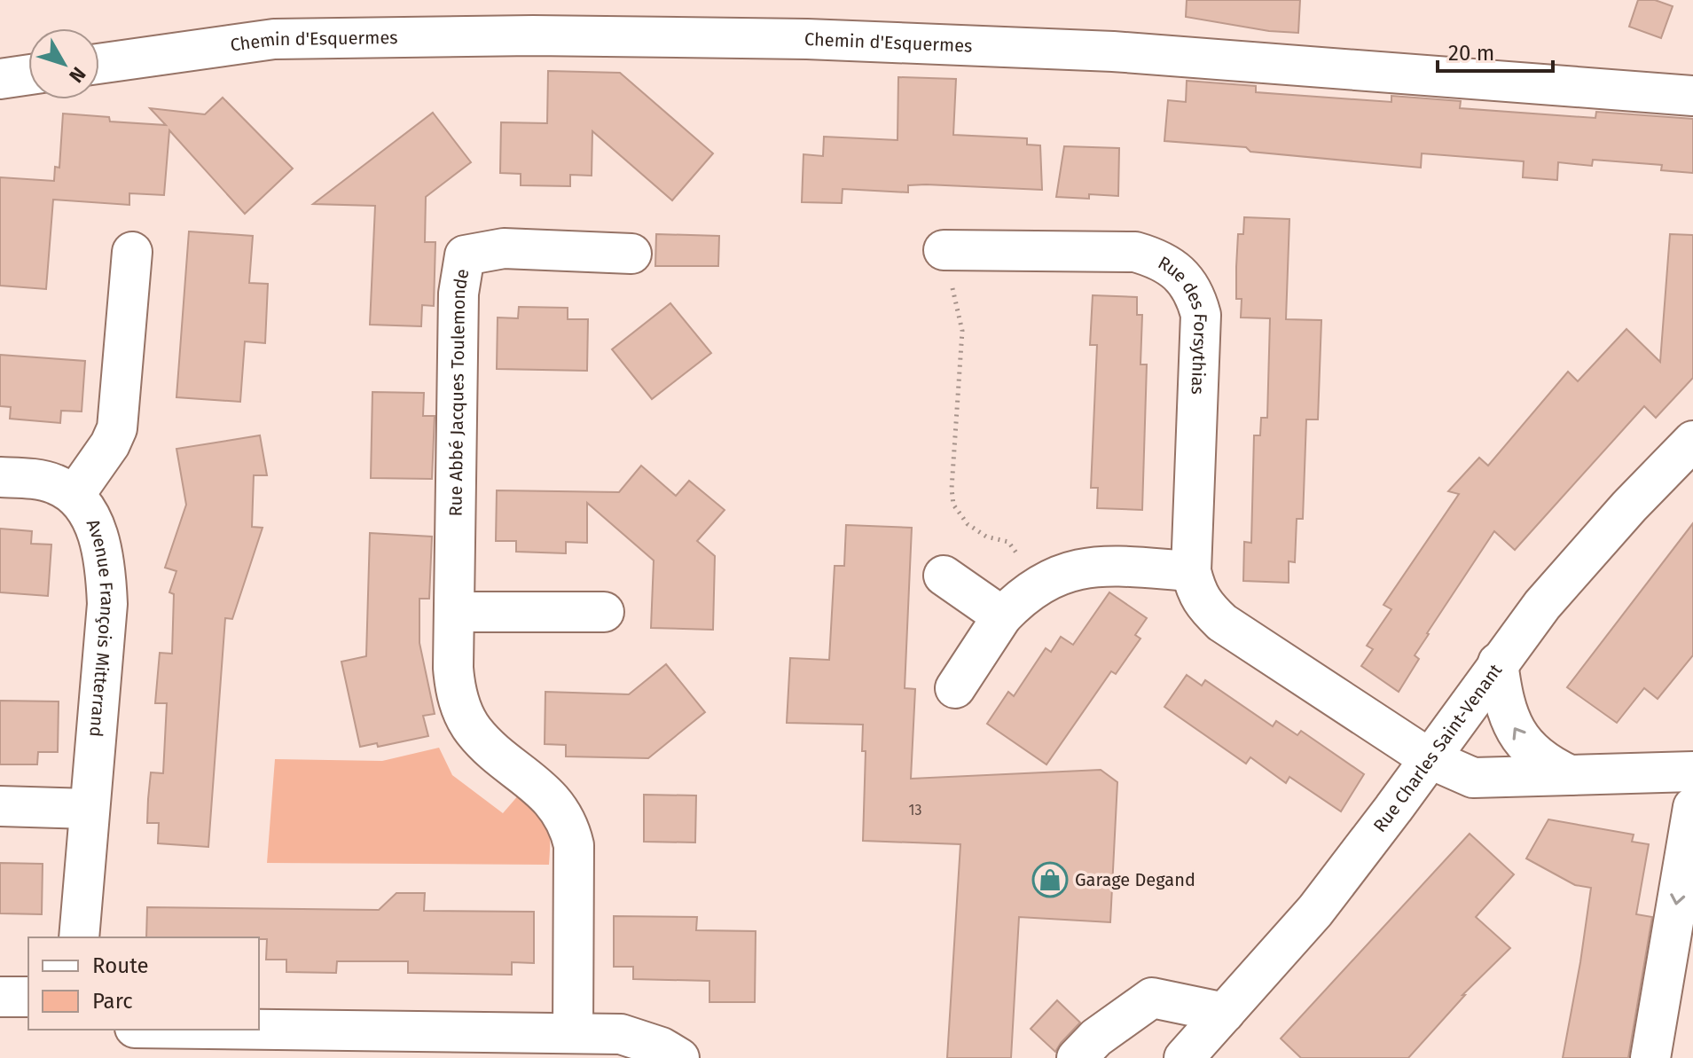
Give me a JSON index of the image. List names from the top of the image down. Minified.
{"streets":{"street":["Chemin d'Esquermes","Rue des Forsythias","Rue Abbé Jacques Toulemonde","Avenue François Mitterrand","Rue Charles Saint-Venant"]},"crossings":[["Rue des Forsythias","Rue Charles Saint-Venant"]],"places":{"shop":["Garage Degand"]},"house_numbers":["13"],"legend":["Route","Parc"],"scale_bar":"20 m","north":"bottom right"}
